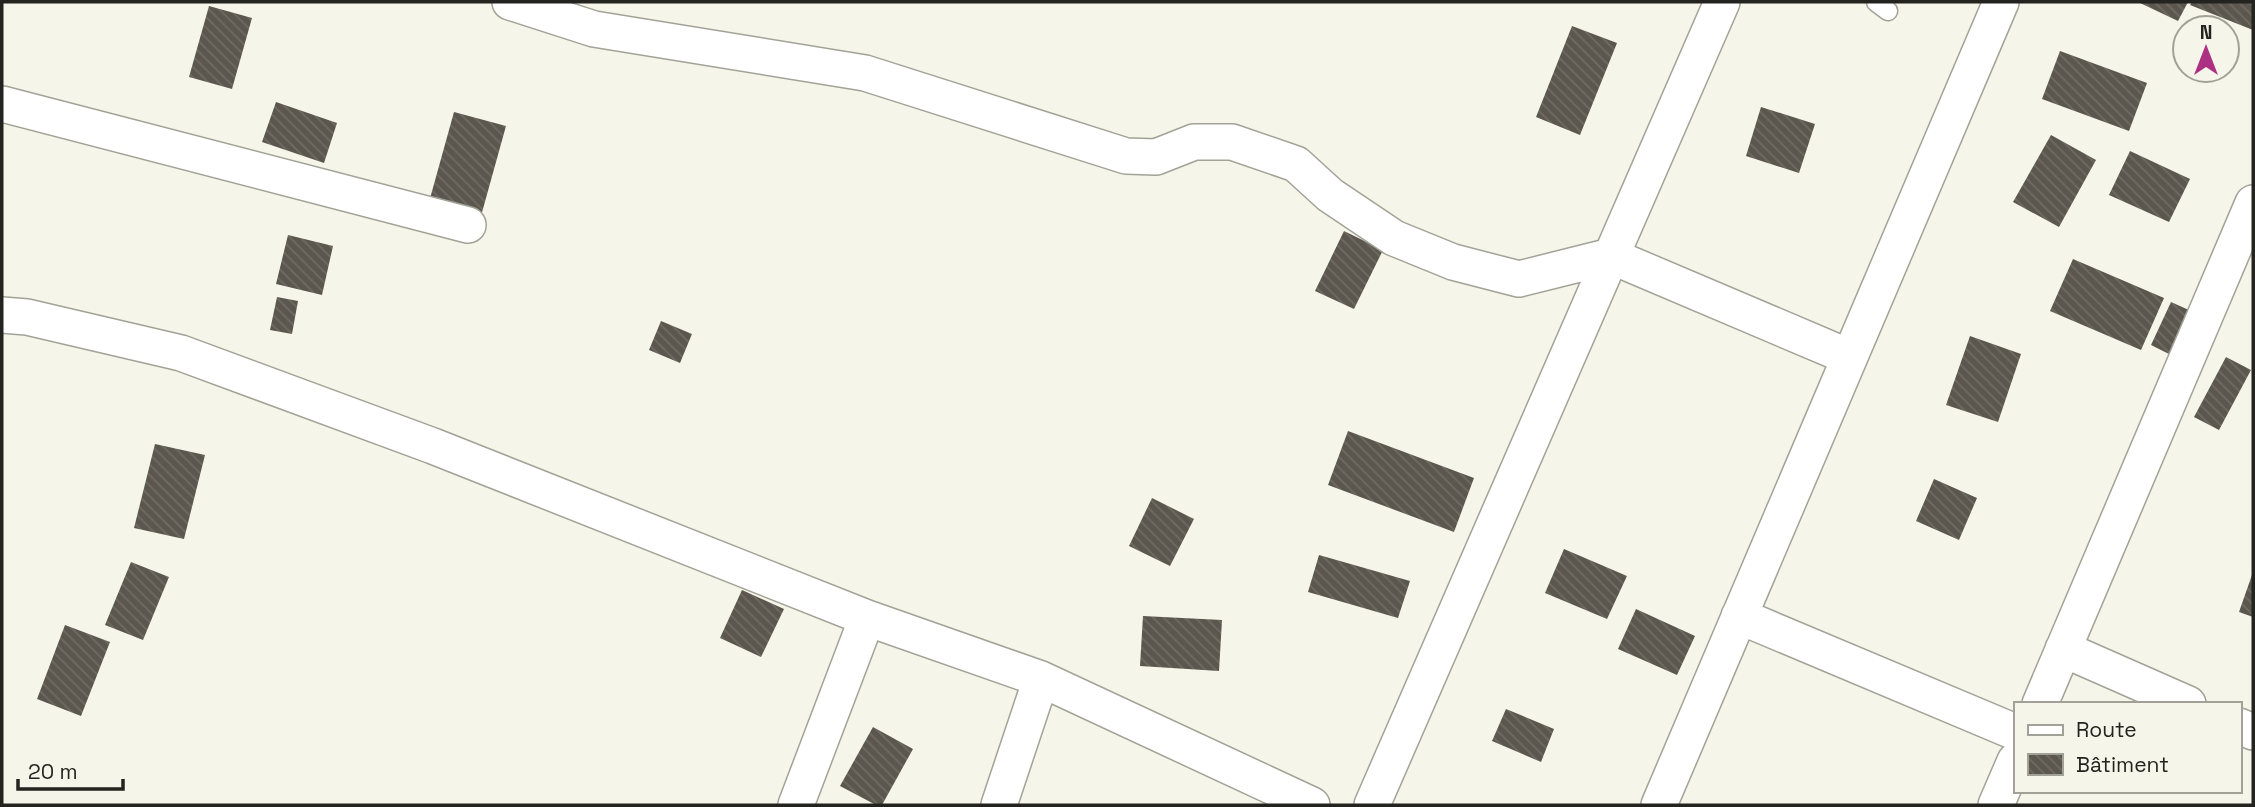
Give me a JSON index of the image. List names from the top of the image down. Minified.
{"legend":["Route","Bâtiment"],"scale_bar":"20 m","north":"top"}
